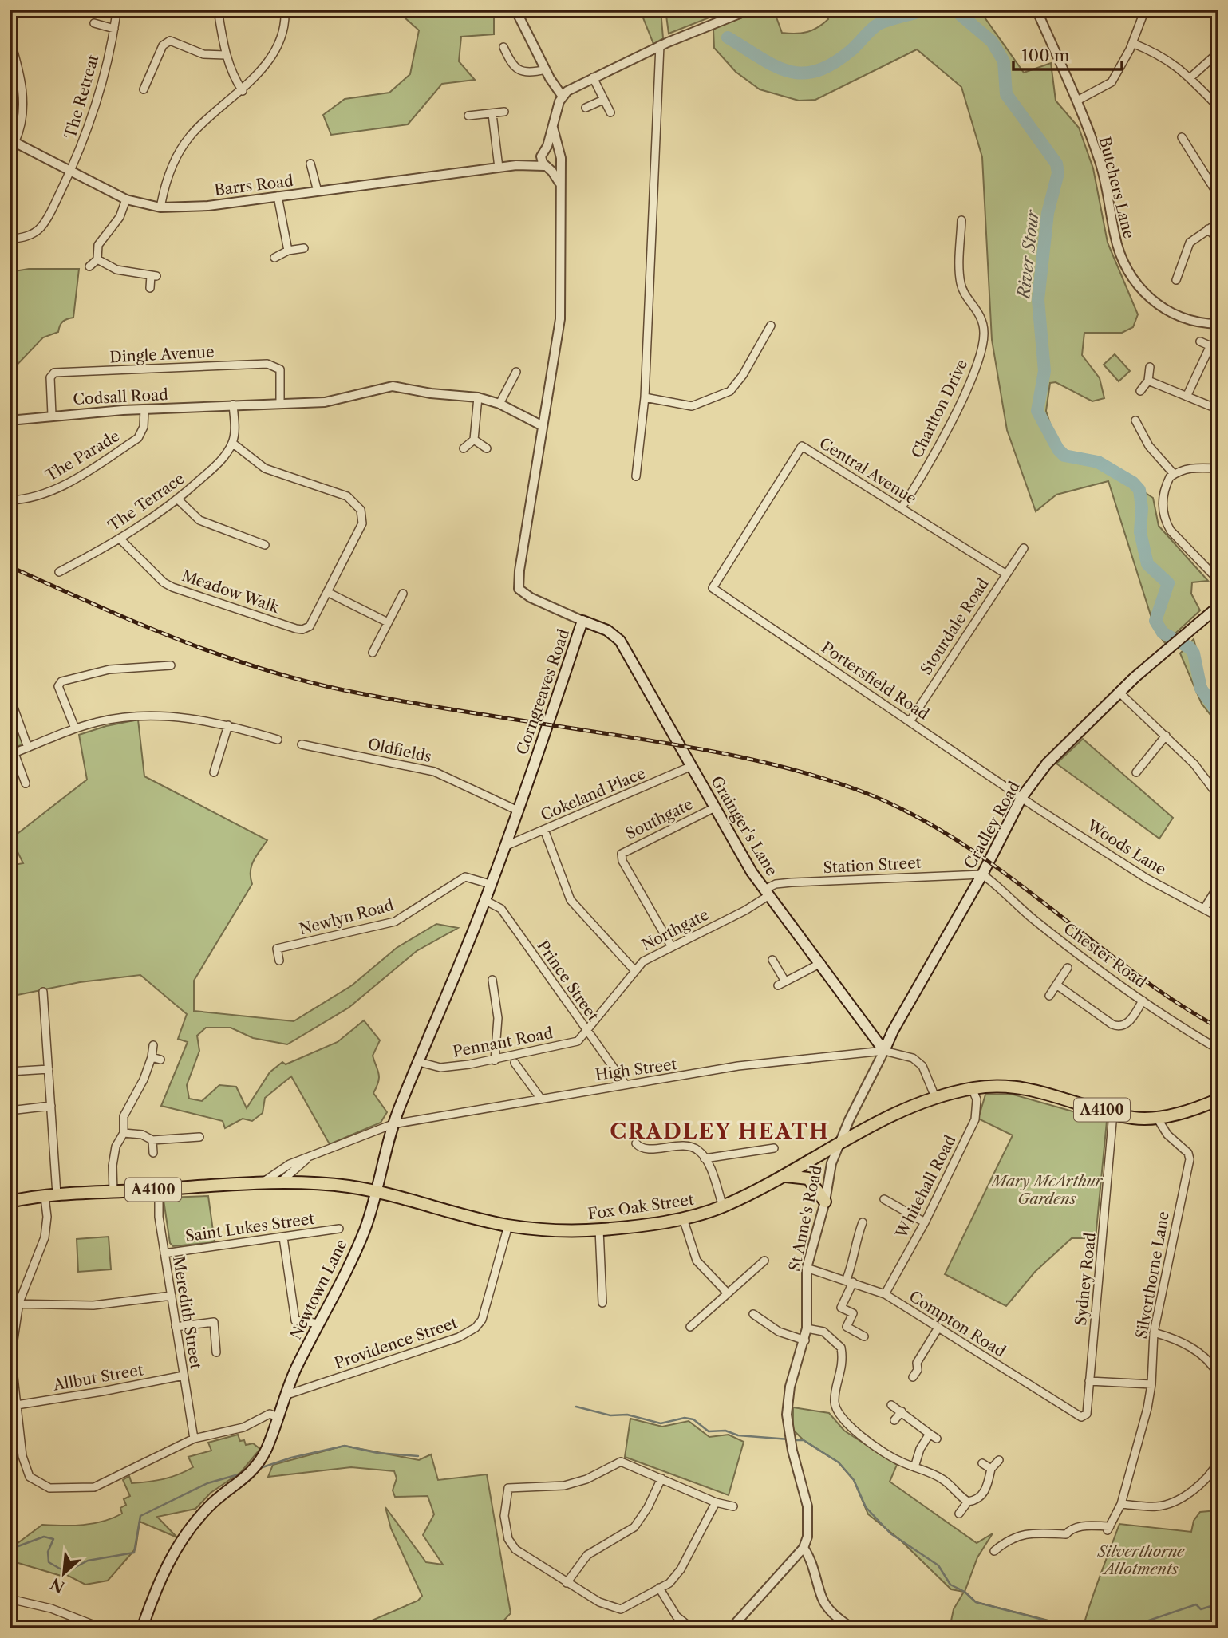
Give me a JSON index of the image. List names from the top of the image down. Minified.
{"streets":{"main road":["Corngreaves Road","Cradley Road","Grainger's Lane","A4100","Fox Oak Street","Newtown Lane"],"street":["The Retreat","Barrs Road","Butchers Lane","Dingle Avenue","Codsall Road","Charlton Drive","The Parade","Central Avenue","The Terrace","Meadow Walk","Stourdale Road","Portersfield Road","Oldfields","Cokeland Place","Southgate","Woods Lane","Station Street","Newlyn Road","Northgate","Chester Road","Prince Street","Pennant Road","High Street","Whitehall Road","St Anne's Road","Saint Lukes Street","Silverthorne Lane","Sydney Road","Meredith Street","Compton Road","Providence Street","Allbut Street"]},"crossings":[["The Retreat","Barrs Road"],["Barrs Road","Corngreaves Road"],["Dingle Avenue","Codsall Road"],["Codsall Road","The Parade"],["Codsall Road","Corngreaves Road"],["Charlton Drive","Central Avenue"],["Central Avenue","Stourdale Road"],["Central Avenue","Portersfield Road"],["The Terrace","Meadow Walk"],["Stourdale Road","Portersfield Road"],["Portersfield Road","Cradley Road"],["Portersfield Road","Woods Lane"],["Corngreaves Road","Oldfields"],["Corngreaves Road","Cokeland Place"],["Corngreaves Road","Grainger's Lane"],["Corngreaves Road","Newlyn Road"],["Corngreaves Road","Prince Street"],["Corngreaves Road","Pennant Road"],["Corngreaves Road","High Street"],["Corngreaves Road","Newtown Lane"],["Cokeland Place","Grainger's Lane"],["Southgate","Grainger's Lane"],["Southgate","Northgate"],["Cradley Road","Grainger's Lane"],["Cradley Road","Woods Lane"],["Cradley Road","Station Street"],["Cradley Road","Chester Road"],["Cradley Road","High Street"],["Cradley Road","St Anne's Road"],["Grainger's Lane","Station Street"],["Grainger's Lane","Northgate"],["Grainger's Lane","High Street"],["Grainger's Lane","St Anne's Road"],["Station Street","Northgate"],["Station Street","Chester Road"],["Northgate","Prince Street"],["Northgate","Pennant Road"],["Prince Street","Pennant Road"],["Prince Street","High Street"],["High Street","Fox Oak Street"],["High Street","St Anne's Road"],["High Street","Newtown Lane"],["A4100","Fox Oak Street"],["A4100","Silverthorne Lane"],["A4100","Sydney Road"],["A4100","Newtown Lane"],["A4100","Meredith Street"],["Whitehall Road","Fox Oak Street"],["Whitehall Road","Compton Road"],["Fox Oak Street","St Anne's Road"],["Fox Oak Street","Sydney Road"],["Fox Oak Street","Newtown Lane"],["Fox Oak Street","Providence Street"],["St Anne's Road","Compton Road"],["Saint Lukes Street","Meredith Street"],["Sydney Road","Compton Road"],["Newtown Lane","Providence Street"],["Meredith Street","Allbut Street"]],"districts":["CRADLEY HEATH"],"water":["River Stour"],"parks":["Mary McArthur Gardens","Silverthorne Allotments"],"scale_bar":"100 m","north":"bottom left"}
